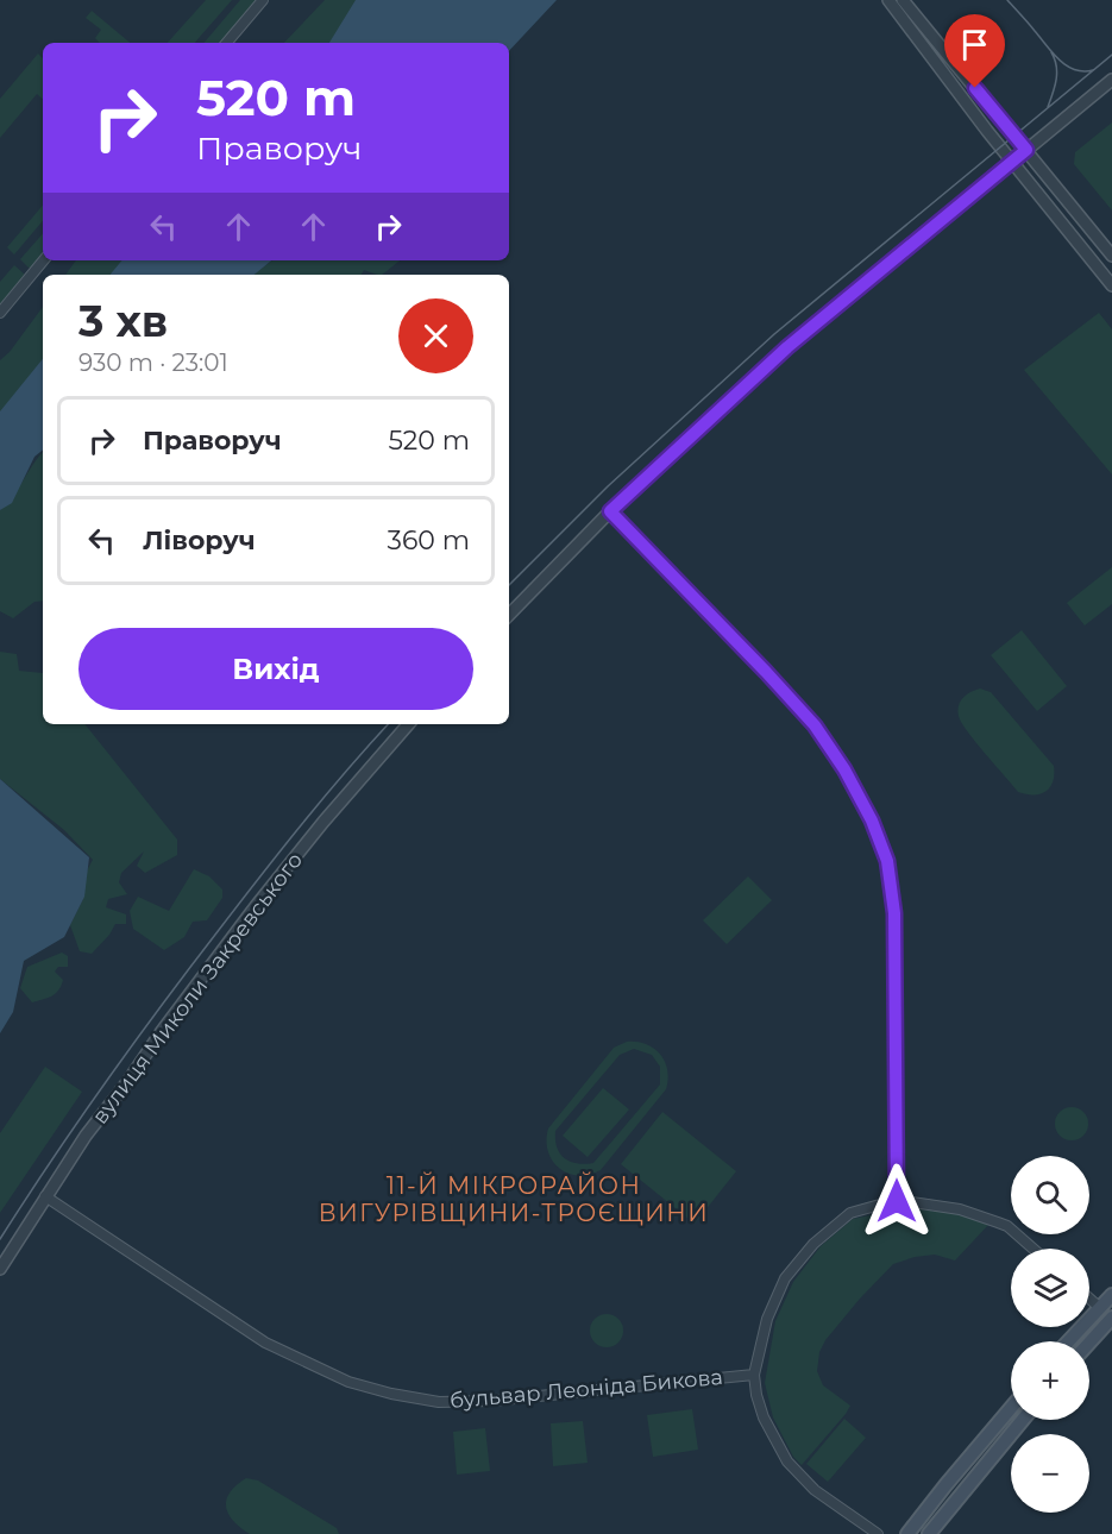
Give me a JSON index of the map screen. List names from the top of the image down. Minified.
{"streets":{"street":["вулиця Миколи Закревського","бульвар Леоніда Бикова"]},"crossings":[["вулиця Миколи Закревського","бульвар Леоніда Бикова"]],"districts":["11-Й МІКРОРАЙОН ВИГУРІВЩИНИ-ТРОЄЩИНИ"],"page":{"turn":["520 m","Праворуч"],"heading":["3 хв","930 m · 23:01"],"list":[{"name":"Праворуч","value":"520 m"},{"name":"Ліворуч","value":"360 m"}],"buttons":"Вихід","map_buttons":["+","−"]}}
